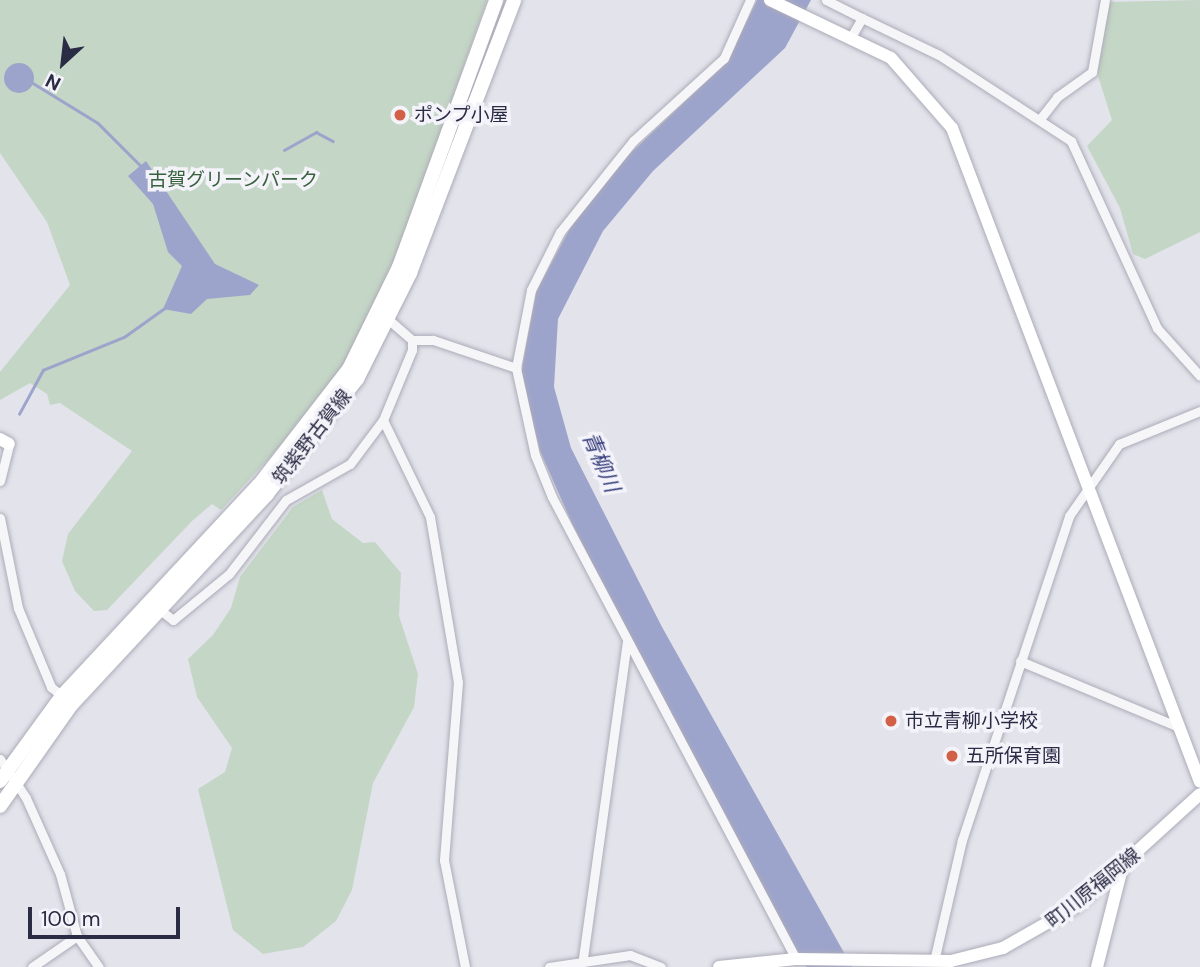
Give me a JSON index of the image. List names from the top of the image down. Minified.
{"streets":{"main road":["筑紫野古賀線"],"street":["町川原福岡線"]},"water":["青柳川"],"parks":["古賀グリーンパーク"],"places":["ポンプ小屋","市立青柳小学校","五所保育園"],"scale_bar":"100 m","north":"bottom left"}
